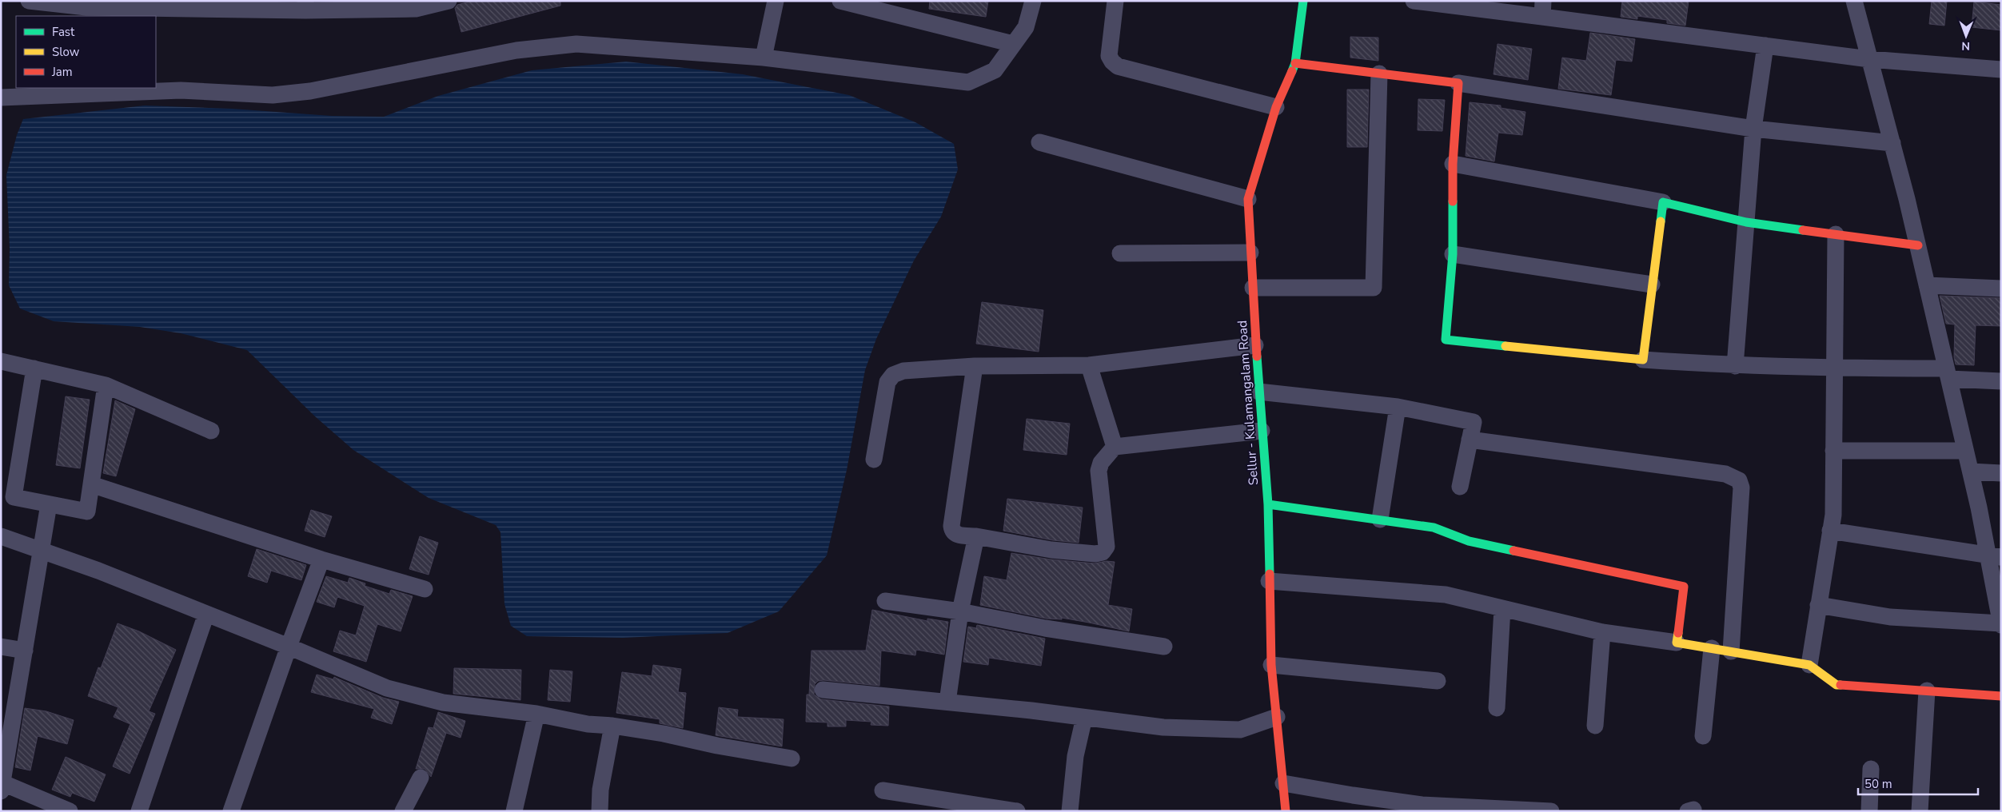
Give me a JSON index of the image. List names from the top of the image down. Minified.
{"streets":{"street":["Sellur - Kulamangalam Road"]},"legend":["Fast","Slow","Jam"],"scale_bar":"50 m","north":"bottom"}
